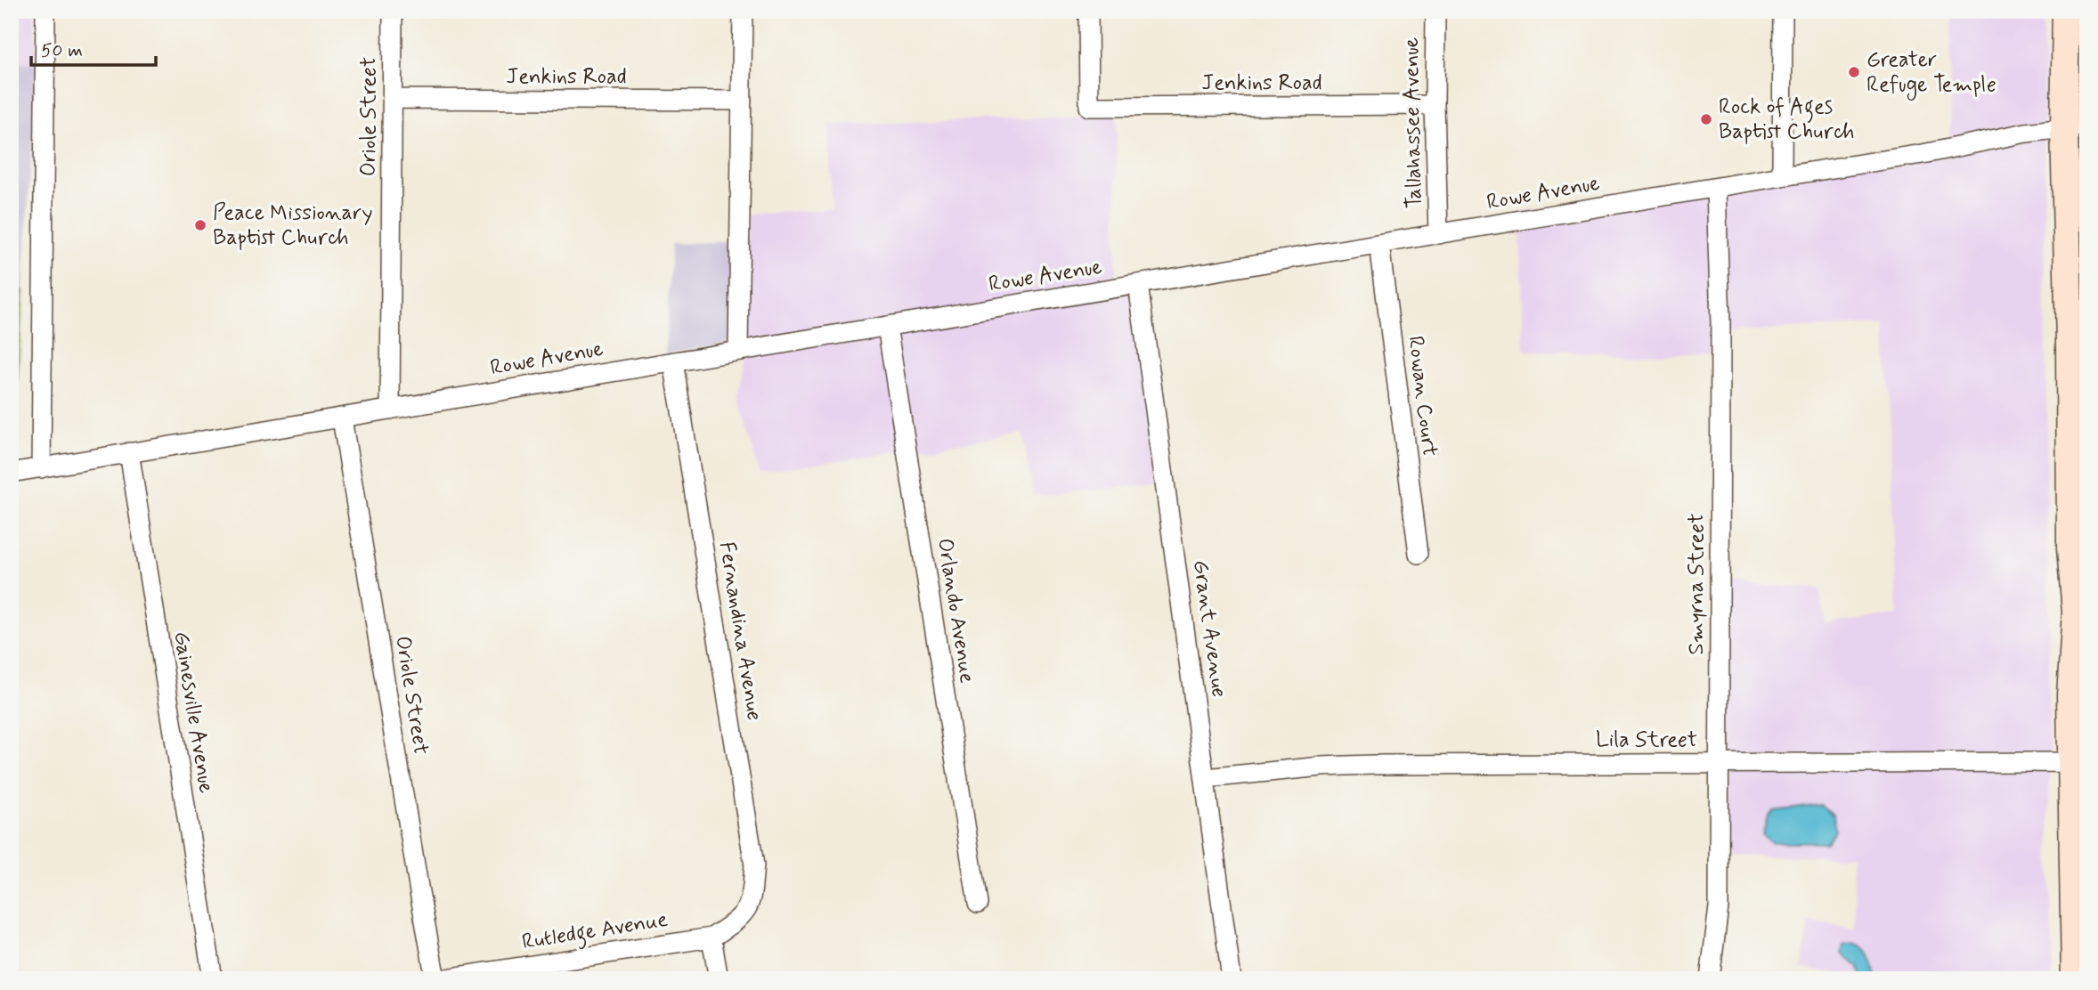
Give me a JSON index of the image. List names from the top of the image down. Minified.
{"streets":{"street":["Jenkins Road","Oriole Street","Tallahassee Avenue","Rowe Avenue","Rowan Court","Smyrna Street","Orlando Avenue","Grant Avenue","Fernandina Avenue","Gainesville Avenue","Lila Street","Rutledge Avenue"]},"crossings":[["Jenkins Road","Oriole Street"],["Jenkins Road","Tallahassee Avenue"],["Oriole Street","Rowe Avenue"],["Tallahassee Avenue","Rowe Avenue"],["Rowe Avenue","Rowan Court"],["Rowe Avenue","Smyrna Street"],["Rowe Avenue","Orlando Avenue"],["Rowe Avenue","Grant Avenue"],["Rowe Avenue","Fernandina Avenue"],["Rowe Avenue","Gainesville Avenue"],["Smyrna Street","Lila Street"],["Grant Avenue","Lila Street"],["Fernandina Avenue","Rutledge Avenue"]],"places":["Greater Refuge Temple","Rock of Ages Baptist Church","Peace Missionary Baptist Church"],"scale_bar":"50 m"}
